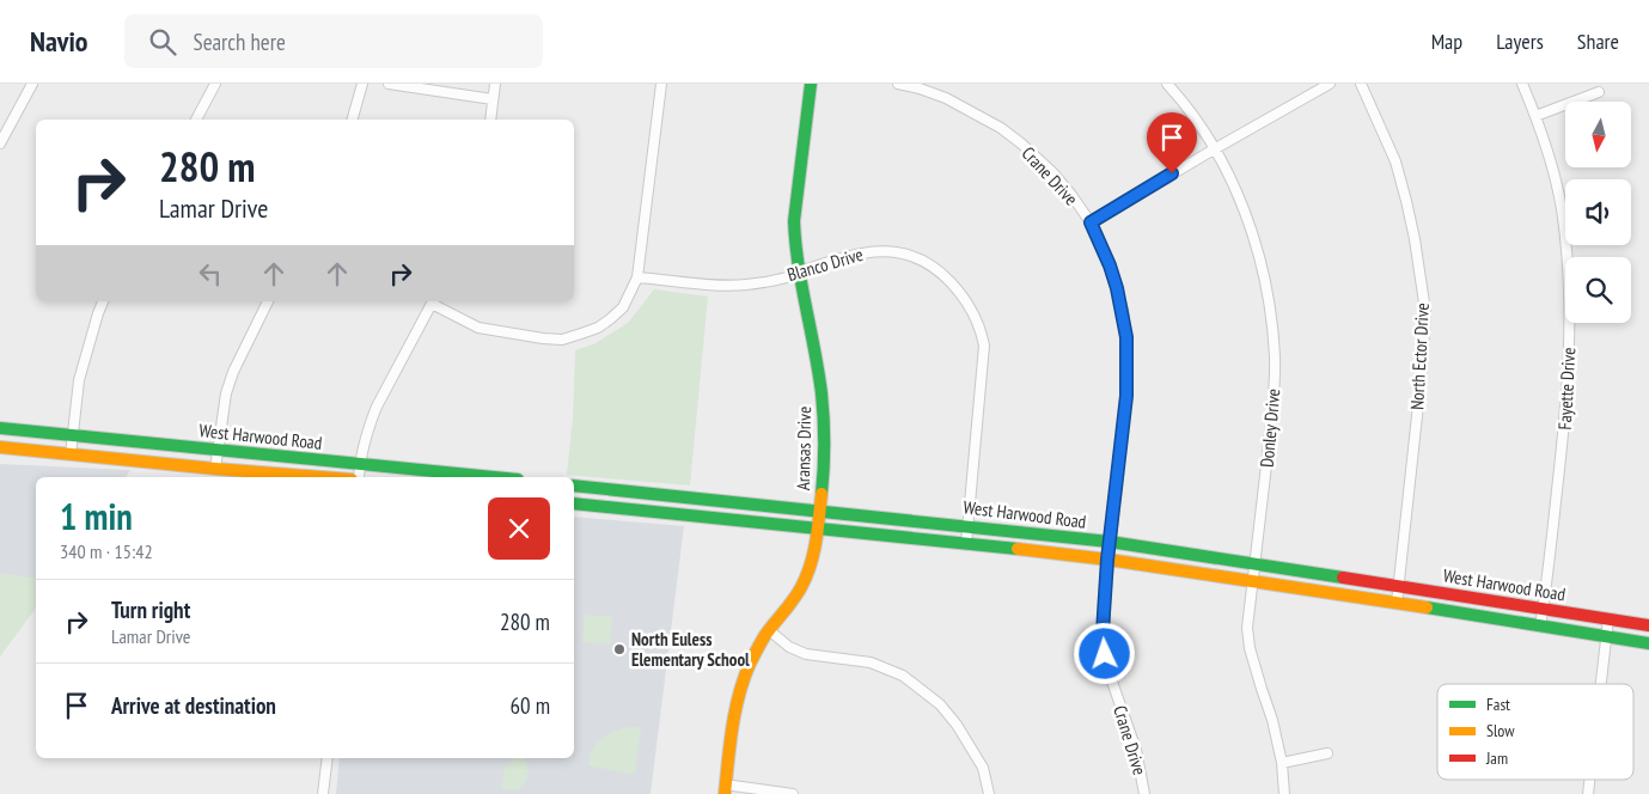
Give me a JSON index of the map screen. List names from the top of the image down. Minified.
{"streets":{"main road":["West Harwood Road","Aransas Drive"],"street":["Crane Drive","Blanco Drive","North Ector Drive","Fayette Drive","Donley Drive"]},"crossings":[["Crane Drive","West Harwood Road"],["Blanco Drive","West Harwood Road"],["Blanco Drive","Aransas Drive"],["North Ector Drive","West Harwood Road"],["Fayette Drive","West Harwood Road"],["Donley Drive","West Harwood Road"],["West Harwood Road","Aransas Drive"]],"places":["North Euless Elementary School"],"legend":["Fast","Slow","Jam"],"north":"bottom","page":{"header":"Navio","search":"Search here","nav":["Map","Layers","Share"],"turn":["280 m","Lamar Drive"],"heading":["1 min","340 m · 15:42"],"list":[{"name":"Turn right","note":"Lamar Drive","value":"280 m"},{"name":"Arrive at destination","value":"60 m"}]}}
